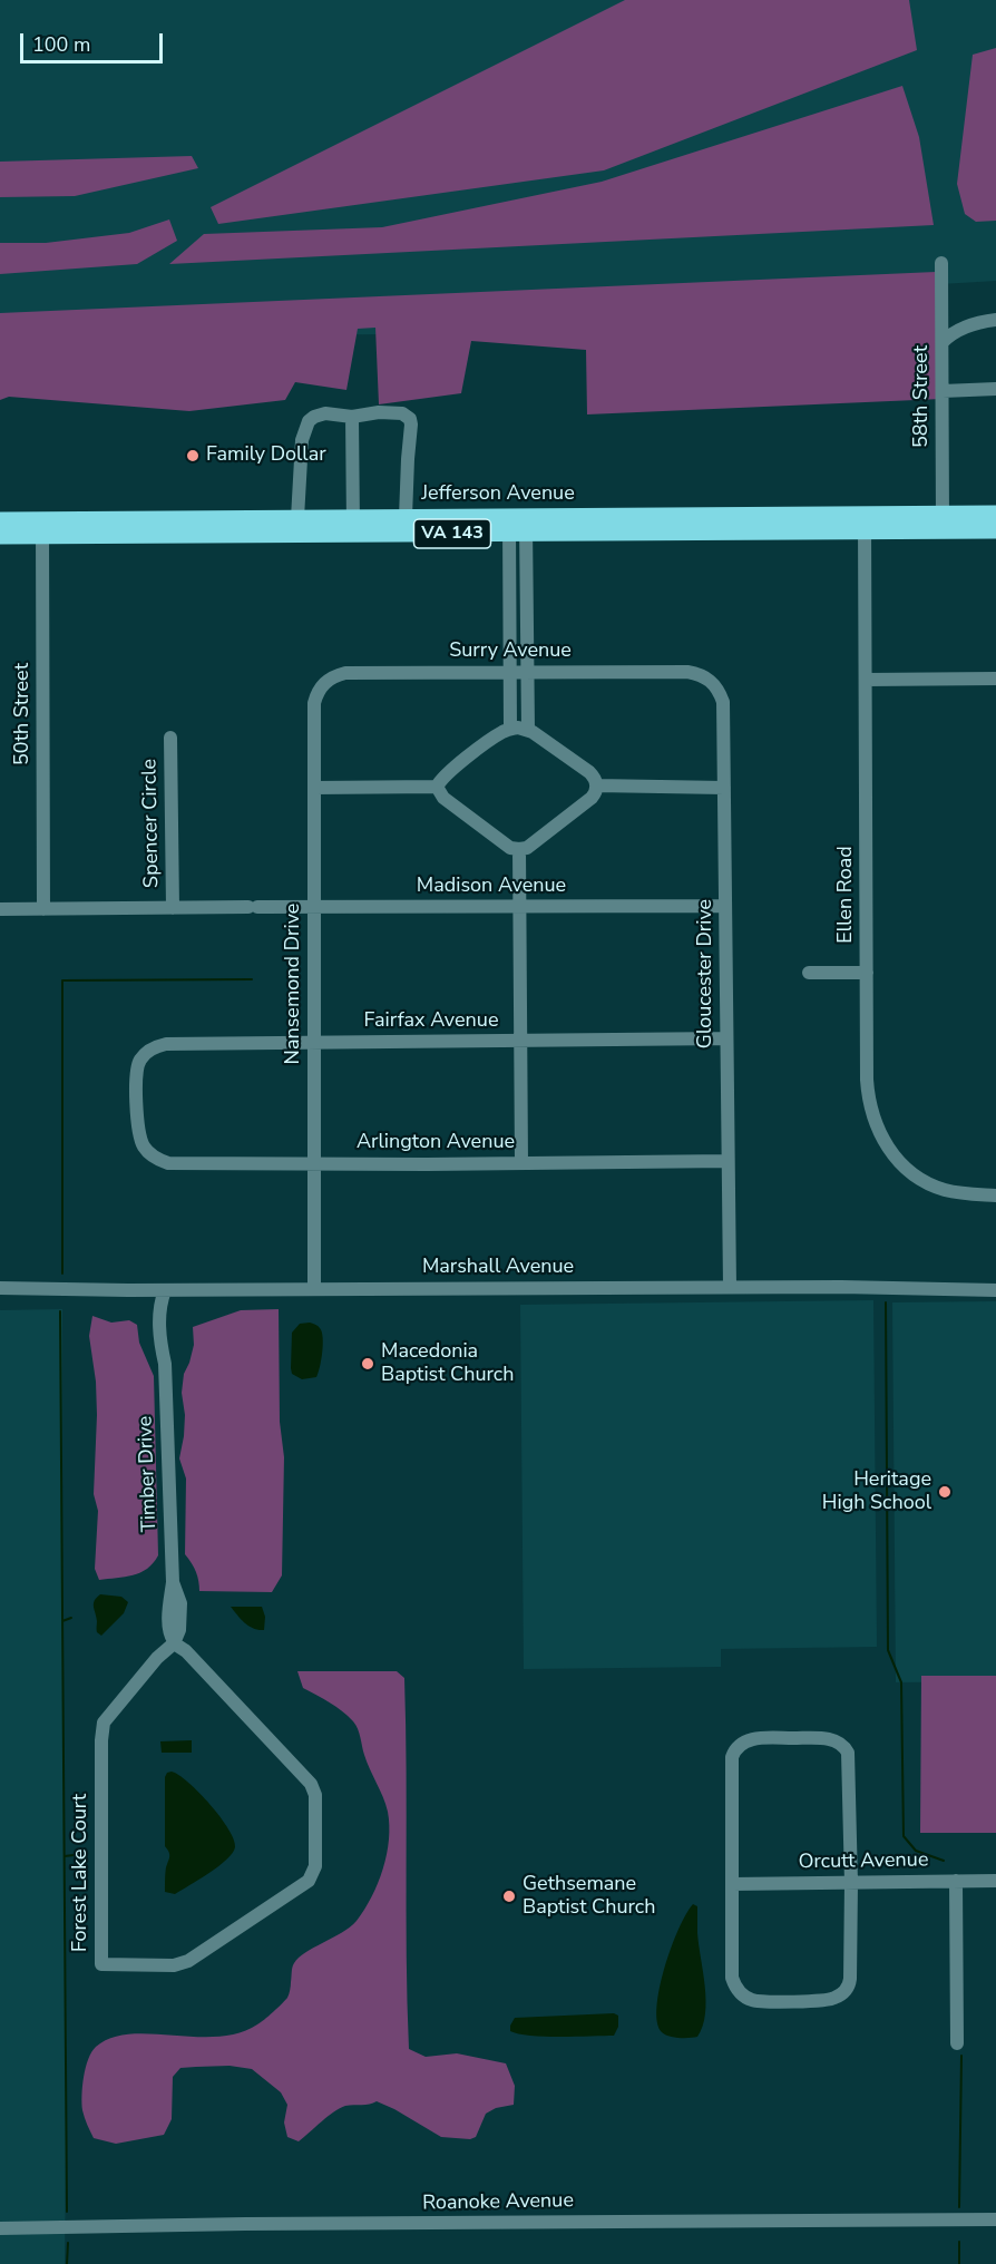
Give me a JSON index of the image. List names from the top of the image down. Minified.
{"streets":{"main road":["Jefferson Avenue","VA 143"],"street":["58th Street","Surry Avenue","50th Street","Spencer Circle","Madison Avenue","Ellen Road","Gloucester Drive","Nansemond Drive","Fairfax Avenue","Arlington Avenue","Marshall Avenue","Timber Drive","Orcutt Avenue","Forest Lake Court","Roanoke Avenue"]},"crossings":[["58th Street","Jefferson Avenue"],["Jefferson Avenue","50th Street"],["Jefferson Avenue","Ellen Road"],["Surry Avenue","Gloucester Drive"],["Surry Avenue","Nansemond Drive"],["50th Street","Madison Avenue"],["Spencer Circle","Madison Avenue"],["Madison Avenue","Gloucester Drive"],["Madison Avenue","Nansemond Drive"],["Gloucester Drive","Fairfax Avenue"],["Gloucester Drive","Arlington Avenue"],["Gloucester Drive","Marshall Avenue"],["Nansemond Drive","Fairfax Avenue"],["Nansemond Drive","Arlington Avenue"],["Nansemond Drive","Marshall Avenue"],["Fairfax Avenue","Arlington Avenue"],["Marshall Avenue","Timber Drive"],["Timber Drive","Forest Lake Court"]],"places":["Family Dollar","Macedonia Baptist Church","Heritage High School","Gethsemane Baptist Church"],"scale_bar":"100 m"}
